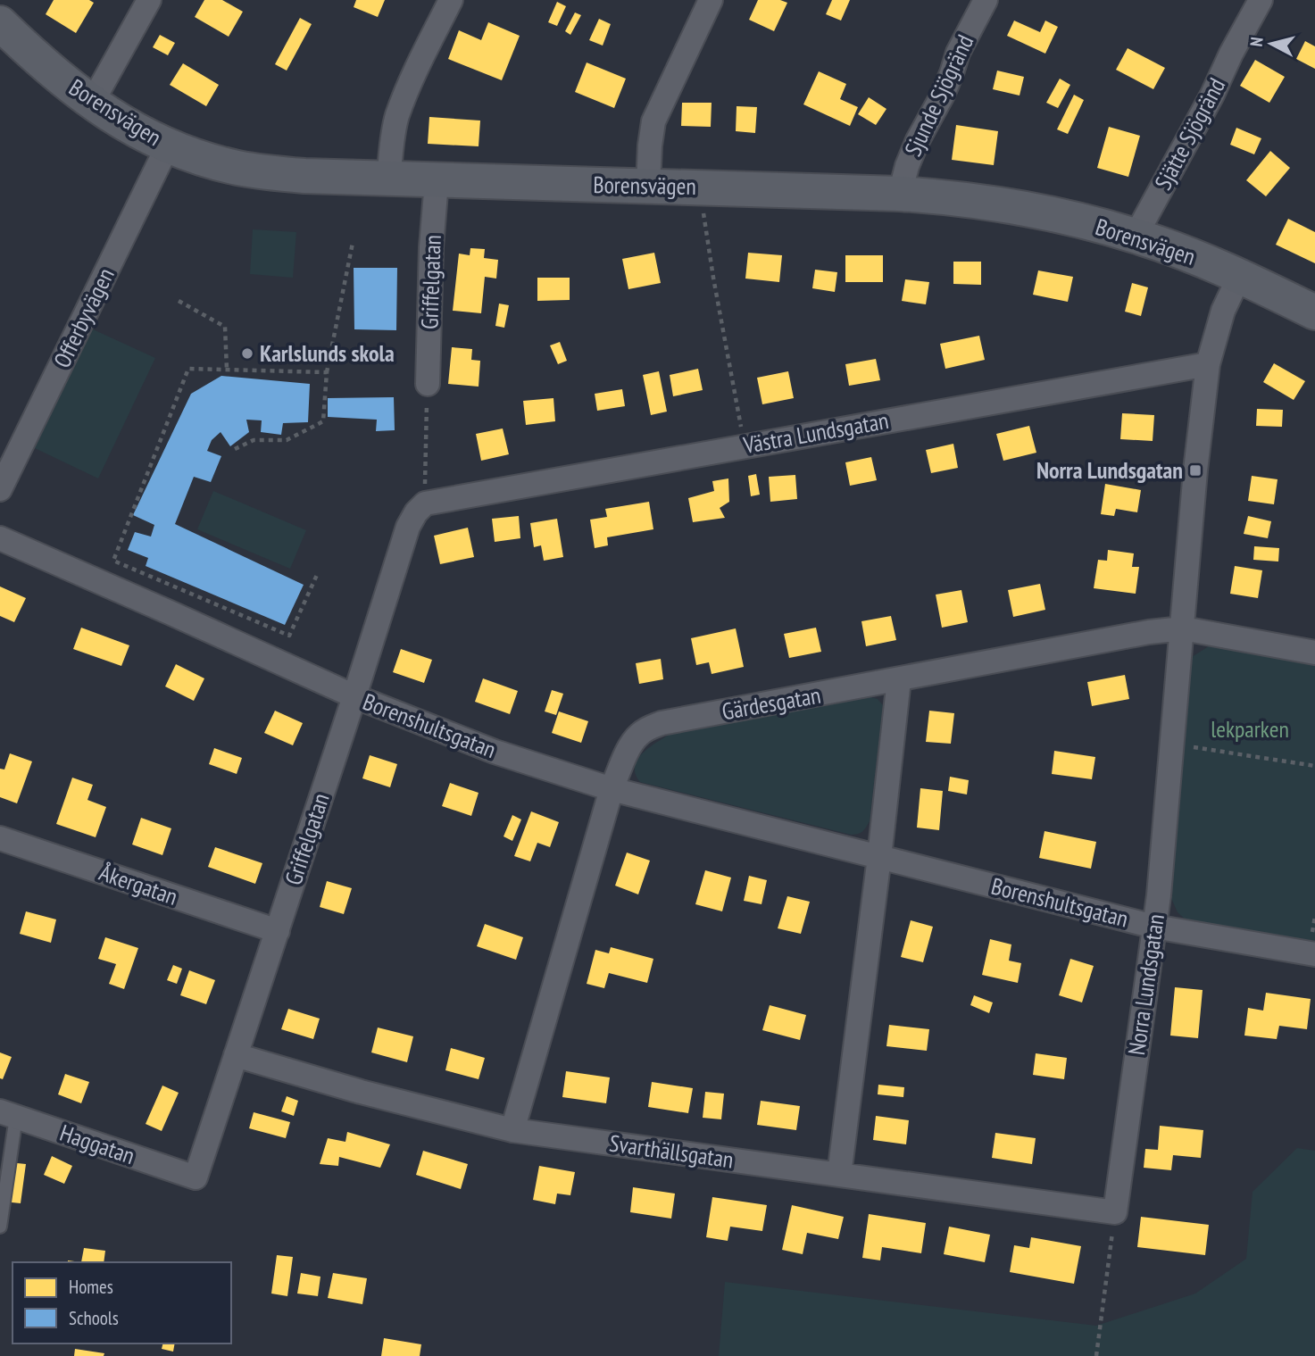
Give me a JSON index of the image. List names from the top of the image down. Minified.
{"streets":{"street":["Sjunde Sjögränd","Borensvägen","Sjätte Sjögränd","Griffelgatan","Offerbyvägen","Västra Lundsgatan","Gärdesgatan","Borenshultsgatan","Åkergatan","Norra Lundsgatan","Haggatan","Svarthällsgatan"]},"crossings":[["Sjunde Sjögränd","Borensvägen"],["Borensvägen","Sjätte Sjögränd"],["Borensvägen","Griffelgatan"],["Borensvägen","Offerbyvägen"],["Borensvägen","Norra Lundsgatan"],["Griffelgatan","Västra Lundsgatan"],["Griffelgatan","Borenshultsgatan"],["Griffelgatan","Åkergatan"],["Griffelgatan","Haggatan"],["Griffelgatan","Svarthällsgatan"],["Västra Lundsgatan","Norra Lundsgatan"],["Gärdesgatan","Borenshultsgatan"],["Gärdesgatan","Norra Lundsgatan"],["Gärdesgatan","Svarthällsgatan"],["Borenshultsgatan","Norra Lundsgatan"],["Norra Lundsgatan","Svarthällsgatan"]],"parks":["lekparken"],"places":{"other":["Karlslunds skola"],"transit":["Norra Lundsgatan"]},"legend":["Homes","Schools"],"north":"left"}
